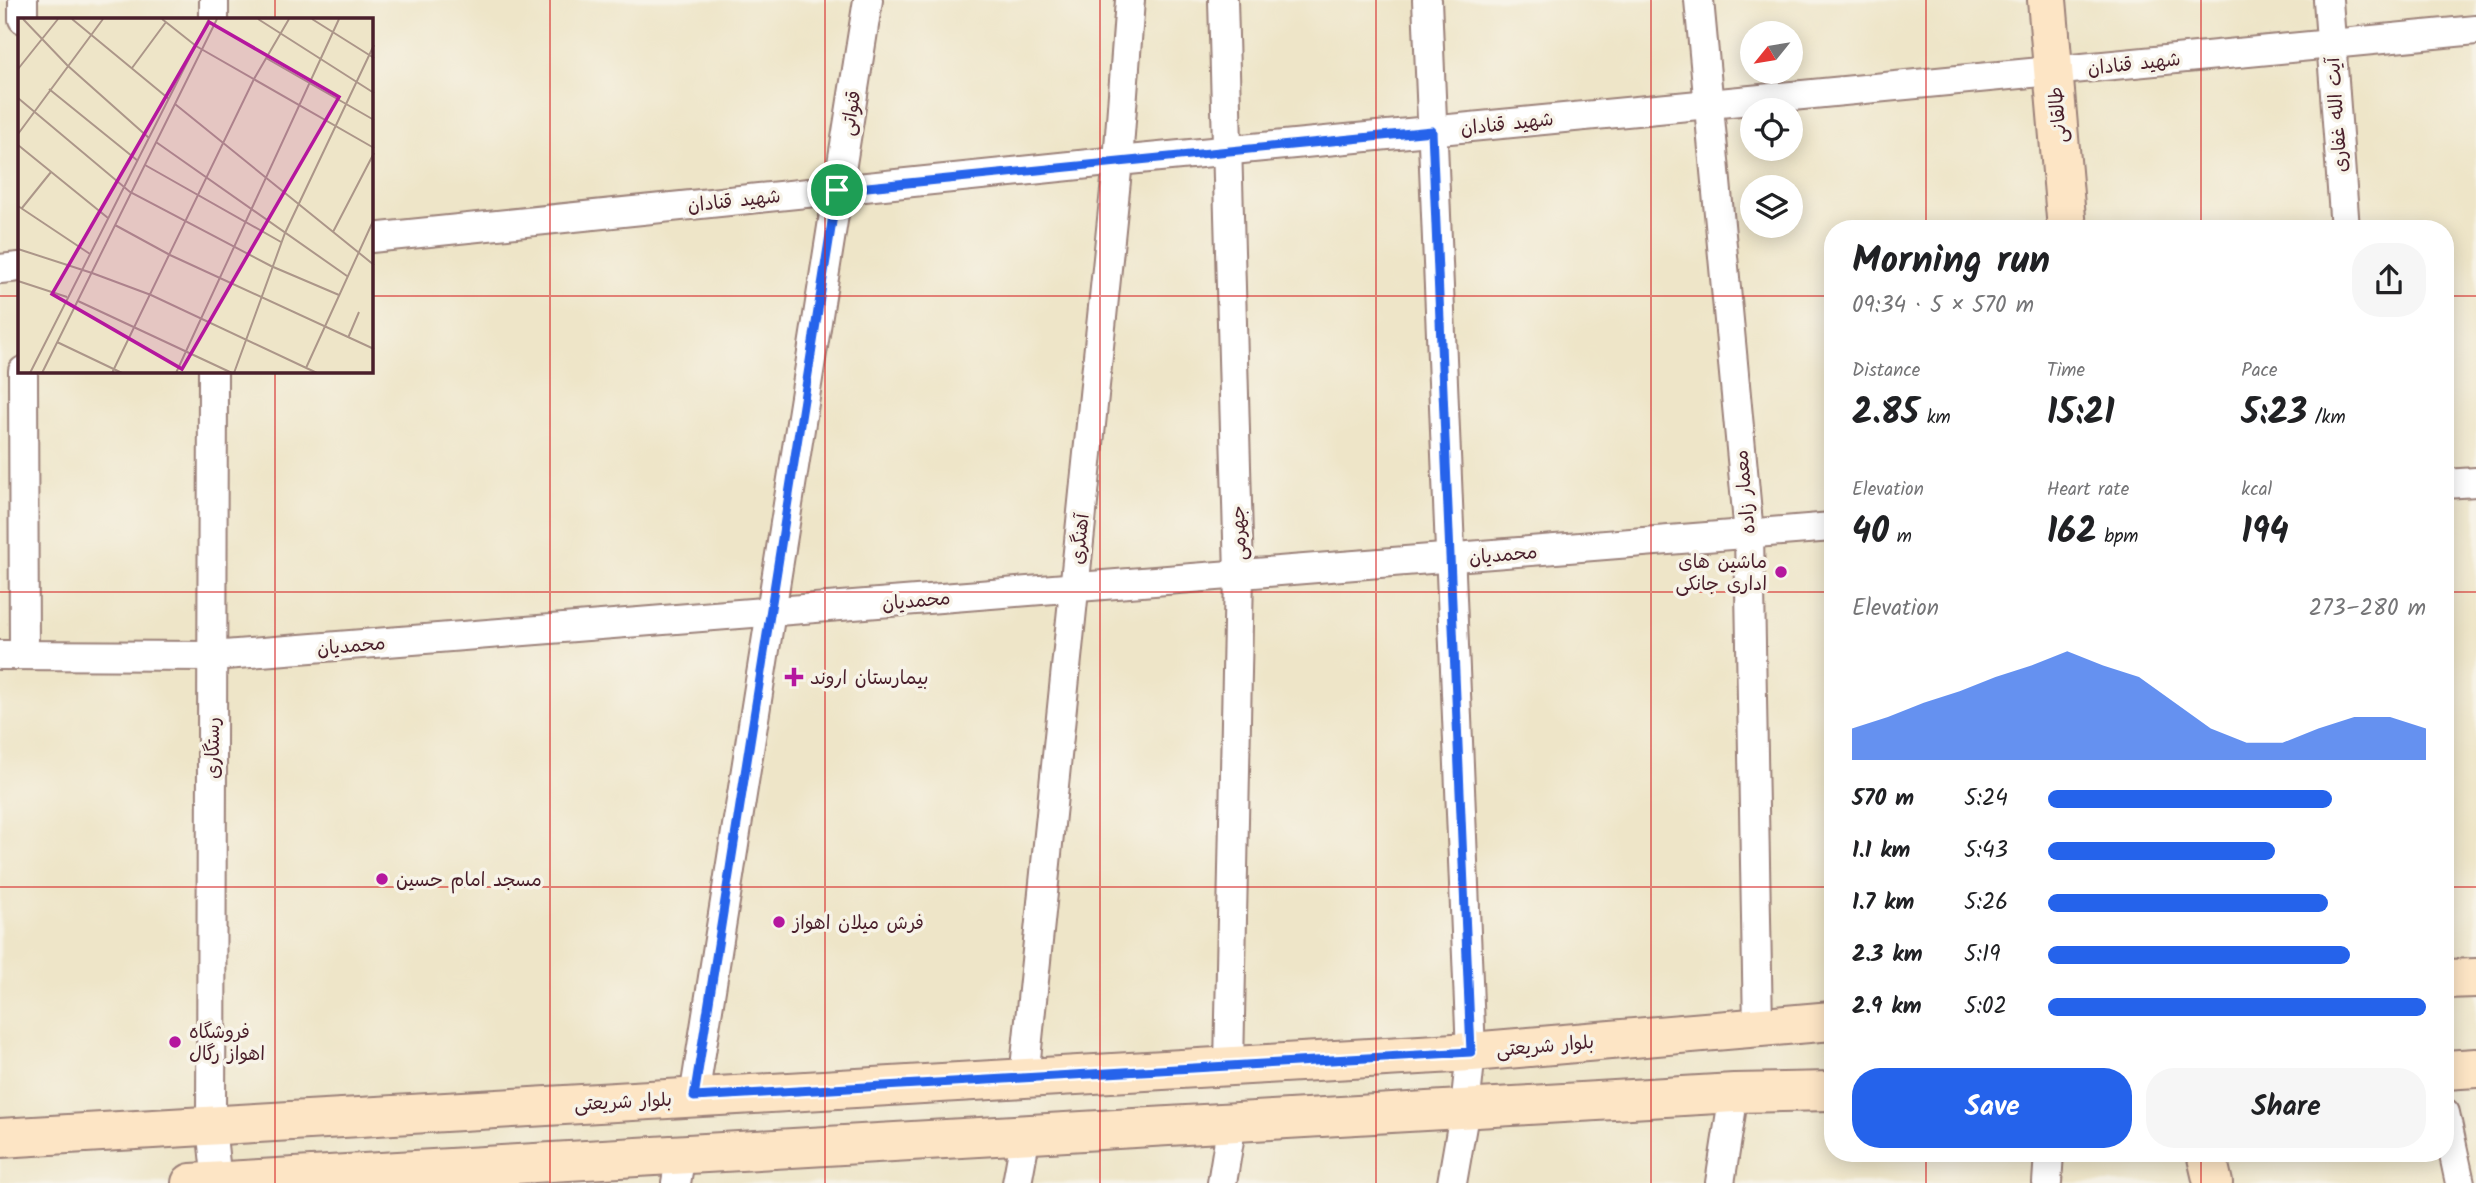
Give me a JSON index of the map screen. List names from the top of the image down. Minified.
{"streets":{"main road":["طالقانی","بلوار شریعتی"],"street":["شهید قنادان","قنواتی","آیت الله غفاری","معمار زاده","جهرمی","آهنگری","محمدیان","رستگاری"]},"crossings":[["شهید قنادان","قنواتی"],["شهید قنادان","طالقانی"],["شهید قنادان","آیت الله غفاری"],["شهید قنادان","معمار زاده"],["شهید قنادان","جهرمی"],["شهید قنادان","آهنگری"],["قنواتی","محمدیان"],["قنواتی","بلوار شریعتی"],["معمار زاده","محمدیان"],["معمار زاده","بلوار شریعتی"],["جهرمی","محمدیان"],["جهرمی","بلوار شریعتی"],["آهنگری","محمدیان"],["آهنگری","بلوار شریعتی"],["محمدیان","رستگاری"],["رستگاری","بلوار شریعتی"]],"places":{"other":["ماشین های اداری جانکی","مسجد امام حسین","فرش میلان اهواز","فروشگاه اهواز رگال"],"health":["بیمارستان اروند"]},"north":"bottom left","page":{"heading":["Morning run","09:34 · 5 × 570 m"],"stats":[["Distance","2.85 km"],["Time","15:21"],["Pace","5:23 /km"],["Elevation","40 m"],["Heart rate","162 bpm"],["kcal","194"]],"chart":["Elevation","273–280 m"],"list":[{"name":"570 m","note":"5:24"},{"name":"1.1 km","note":"5:43"},{"name":"1.7 km","note":"5:26"},{"name":"2.3 km","note":"5:19"},{"name":"2.9 km","note":"5:02"}],"buttons":["Save","Share"]}}
